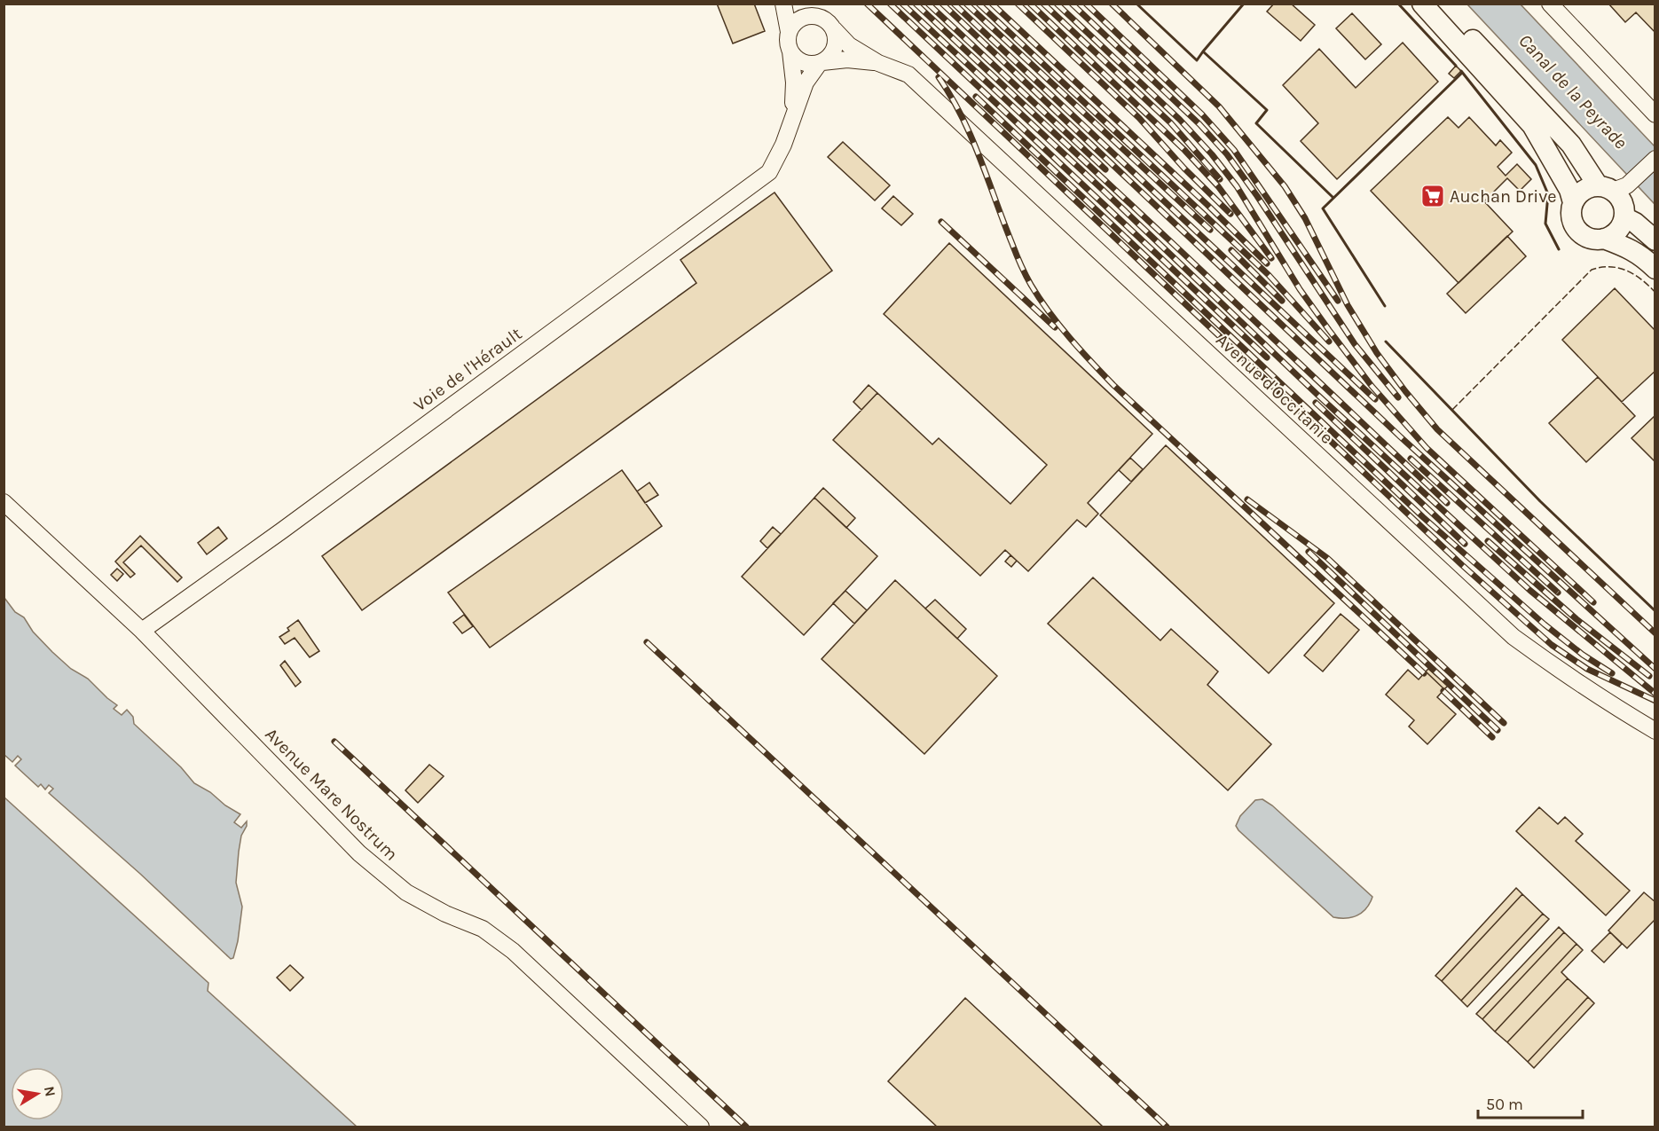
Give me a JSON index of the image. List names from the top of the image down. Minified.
{"streets":{"street":["Voie de l'Hérault","Avenue d'Occitanie","Avenue Mare Nostrum"]},"crossings":[["Voie de l'Hérault","Avenue d'Occitanie"],["Voie de l'Hérault","Avenue Mare Nostrum"]],"water":["Canal de la Peyrade"],"places":{"supermarket":["Auchan Drive"]},"scale_bar":"50 m","north":"right"}
